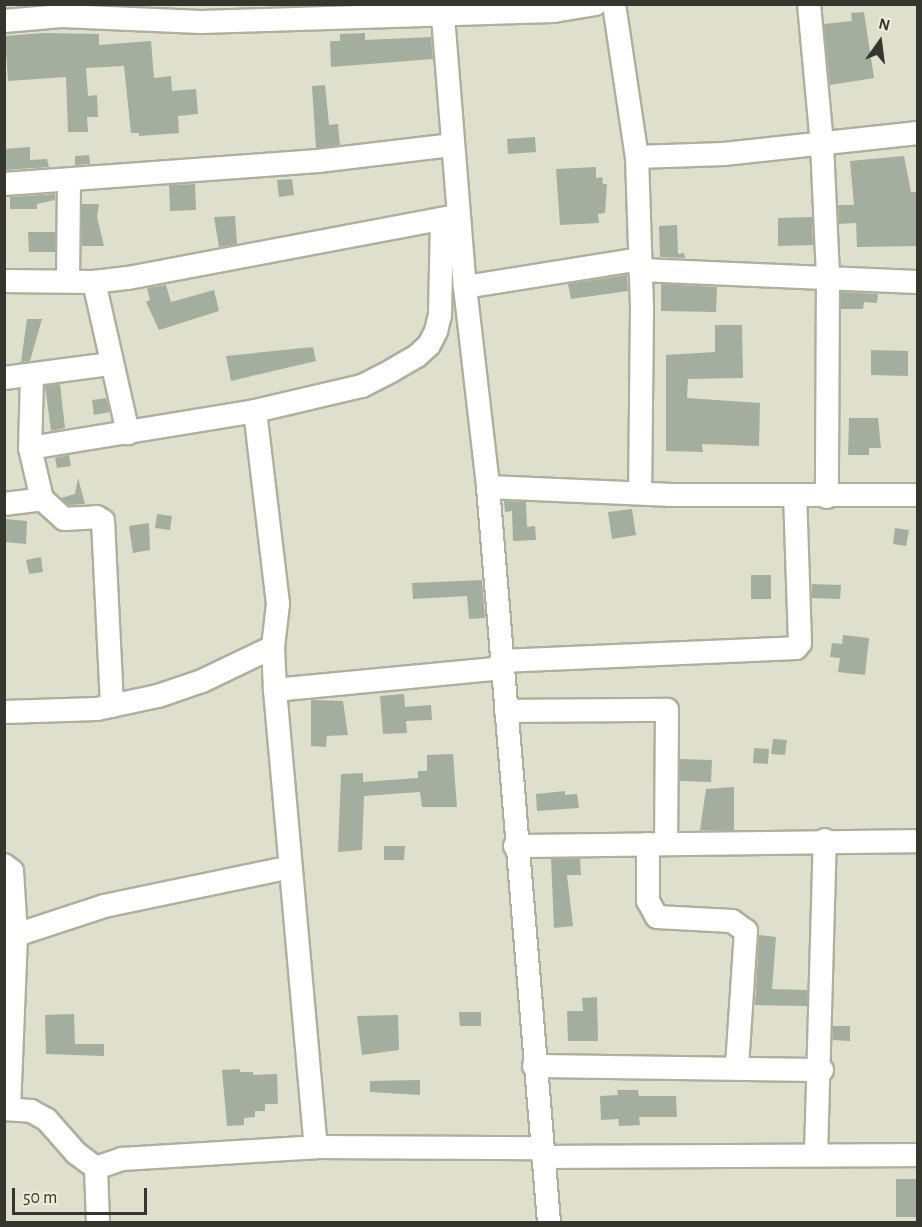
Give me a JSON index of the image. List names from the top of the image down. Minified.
{"scale_bar":"50 m","north":"top"}
